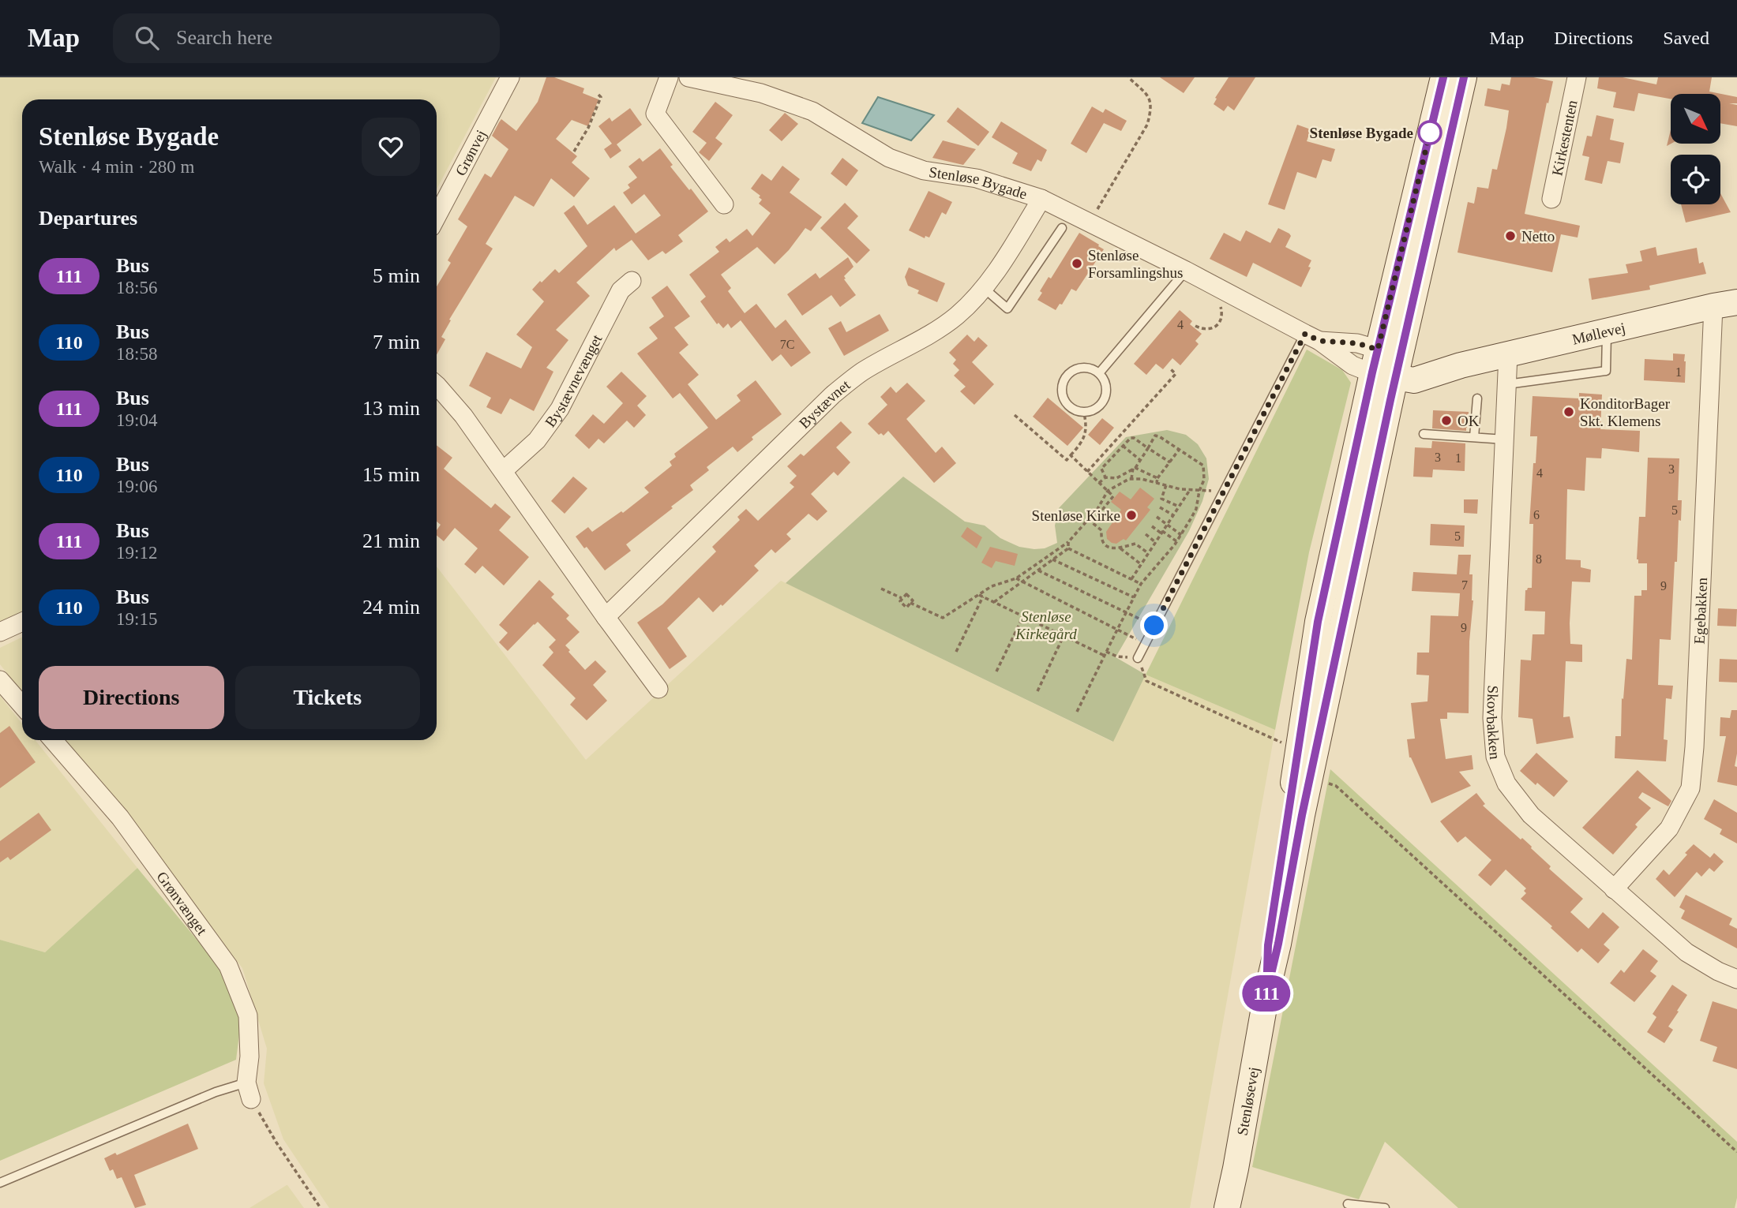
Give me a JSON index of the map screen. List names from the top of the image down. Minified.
{"streets":{"street":["Kirkestenten","Grønvej","Stenløse Bygade","Møllevej","Bystævnevænget","Bystævnet","Egebakken","Skovbakken","Grønvænget","Stenløsevej"]},"crossings":[["Stenløse Bygade","Møllevej"],["Stenløse Bygade","Bystævnet"],["Stenløse Bygade","Stenløsevej"],["Møllevej","Egebakken"],["Møllevej","Skovbakken"],["Møllevej","Stenløsevej"],["Egebakken","Skovbakken"]],"parks":["Stenløse Kirkegård"],"places":["Stenløse Bygade","Netto","Stenløse Forsamlingshus","KonditorBager Skt. Klemens","OK","Stenløse Kirke"],"lines":["bus line 111"],"house_numbers":["4","7C","1","3","1","3","4","5","6","5","8","7","9","9"],"north":"bottom right","page":{"header":"Map","search":"Search here","nav":["Map","Directions","Saved"],"on_map":"111","heading":[["Stenløse Bygade","Walk · 4 min · 280 m"],"Departures"],"list":[{"mark":"111","name":"Bus","note":"18:56","value":"5 min"},{"mark":"110","name":"Bus","note":"18:58","value":"7 min"},{"mark":"111","name":"Bus","note":"19:04","value":"13 min"},{"mark":"110","name":"Bus","note":"19:06","value":"15 min"},{"mark":"111","name":"Bus","note":"19:12","value":"21 min"},{"mark":"110","name":"Bus","note":"19:15","value":"24 min"}],"buttons":["Directions","Tickets"]}}
